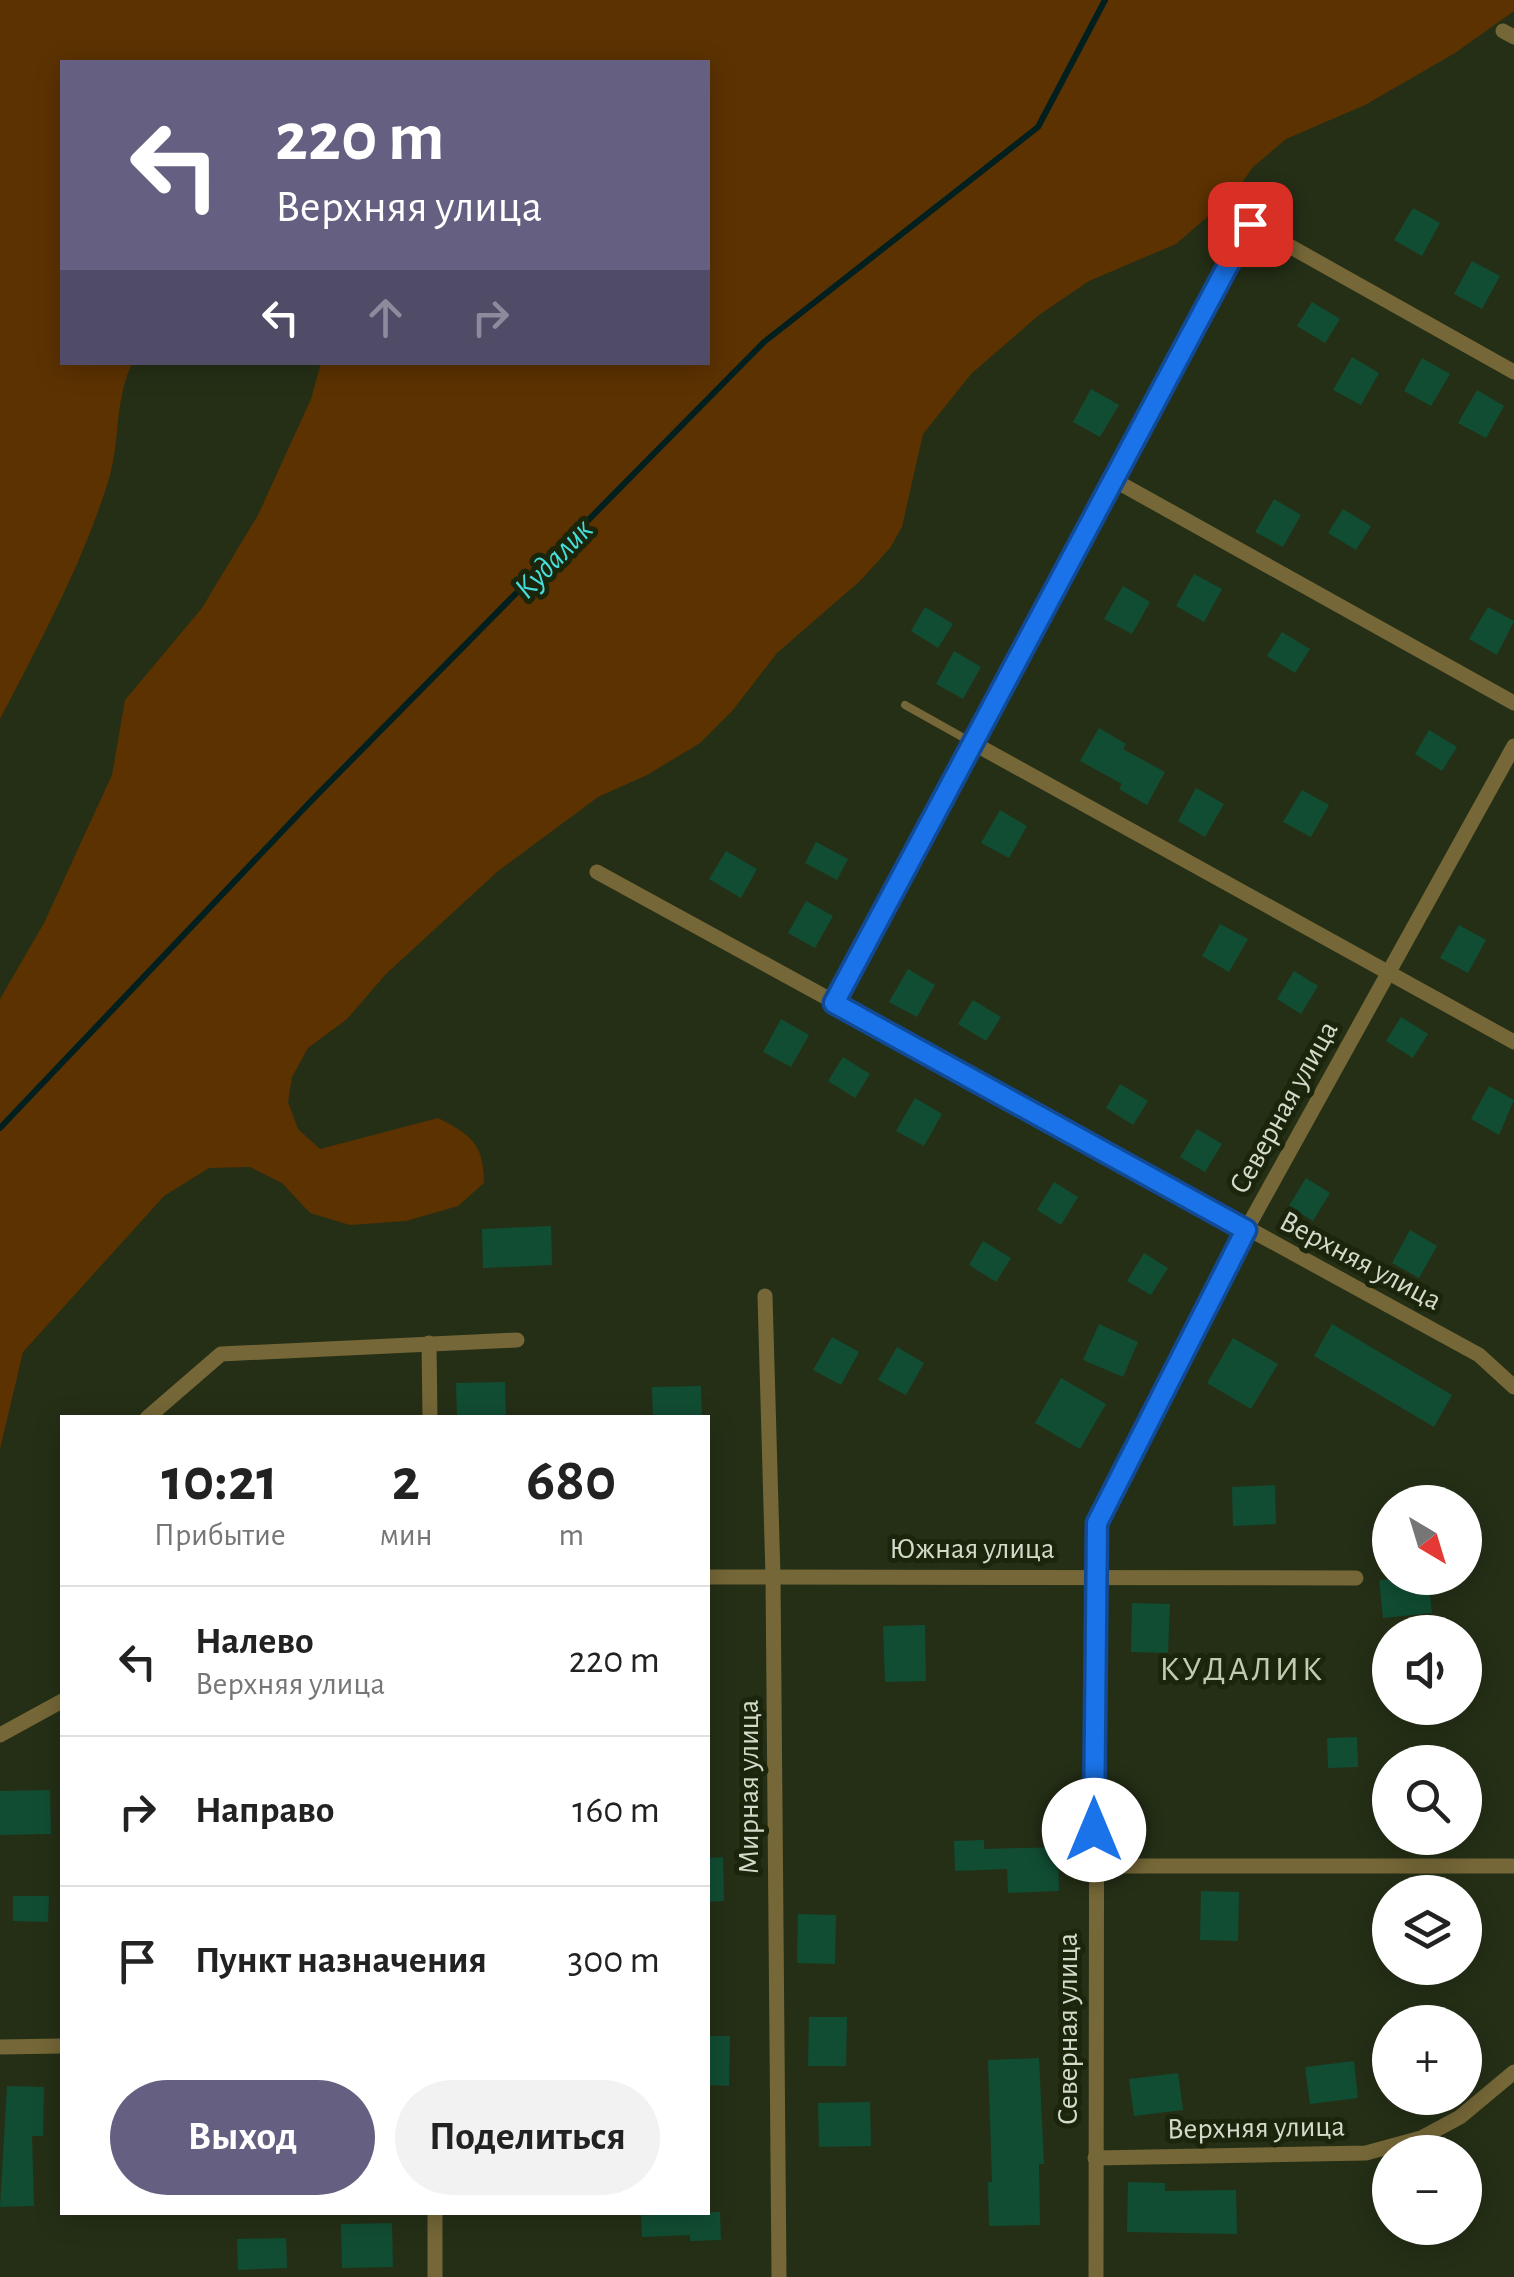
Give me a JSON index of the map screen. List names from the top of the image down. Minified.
{"streets":{"street":["Северная улица","Верхняя улица","Южная улица","Мирная улица"]},"crossings":[["Северная улица","Верхняя улица"],["Северная улица","Южная улица"],["Южная улица","Мирная улица"]],"districts":["КУДАЛИК"],"water":["Кудалик"],"north":"bottom right","page":{"turn":["220 m","Верхняя улица"],"eta":["10:21","Прибытие","2","мин","680","m"],"map_buttons":["+","−"],"list":[{"name":"Налево","note":"Верхняя улица","value":"220 m"},{"name":"Направо","value":"160 m"},{"name":"Пункт назначения","value":"300 m"}],"buttons":["Выход","Поделиться"]}}
